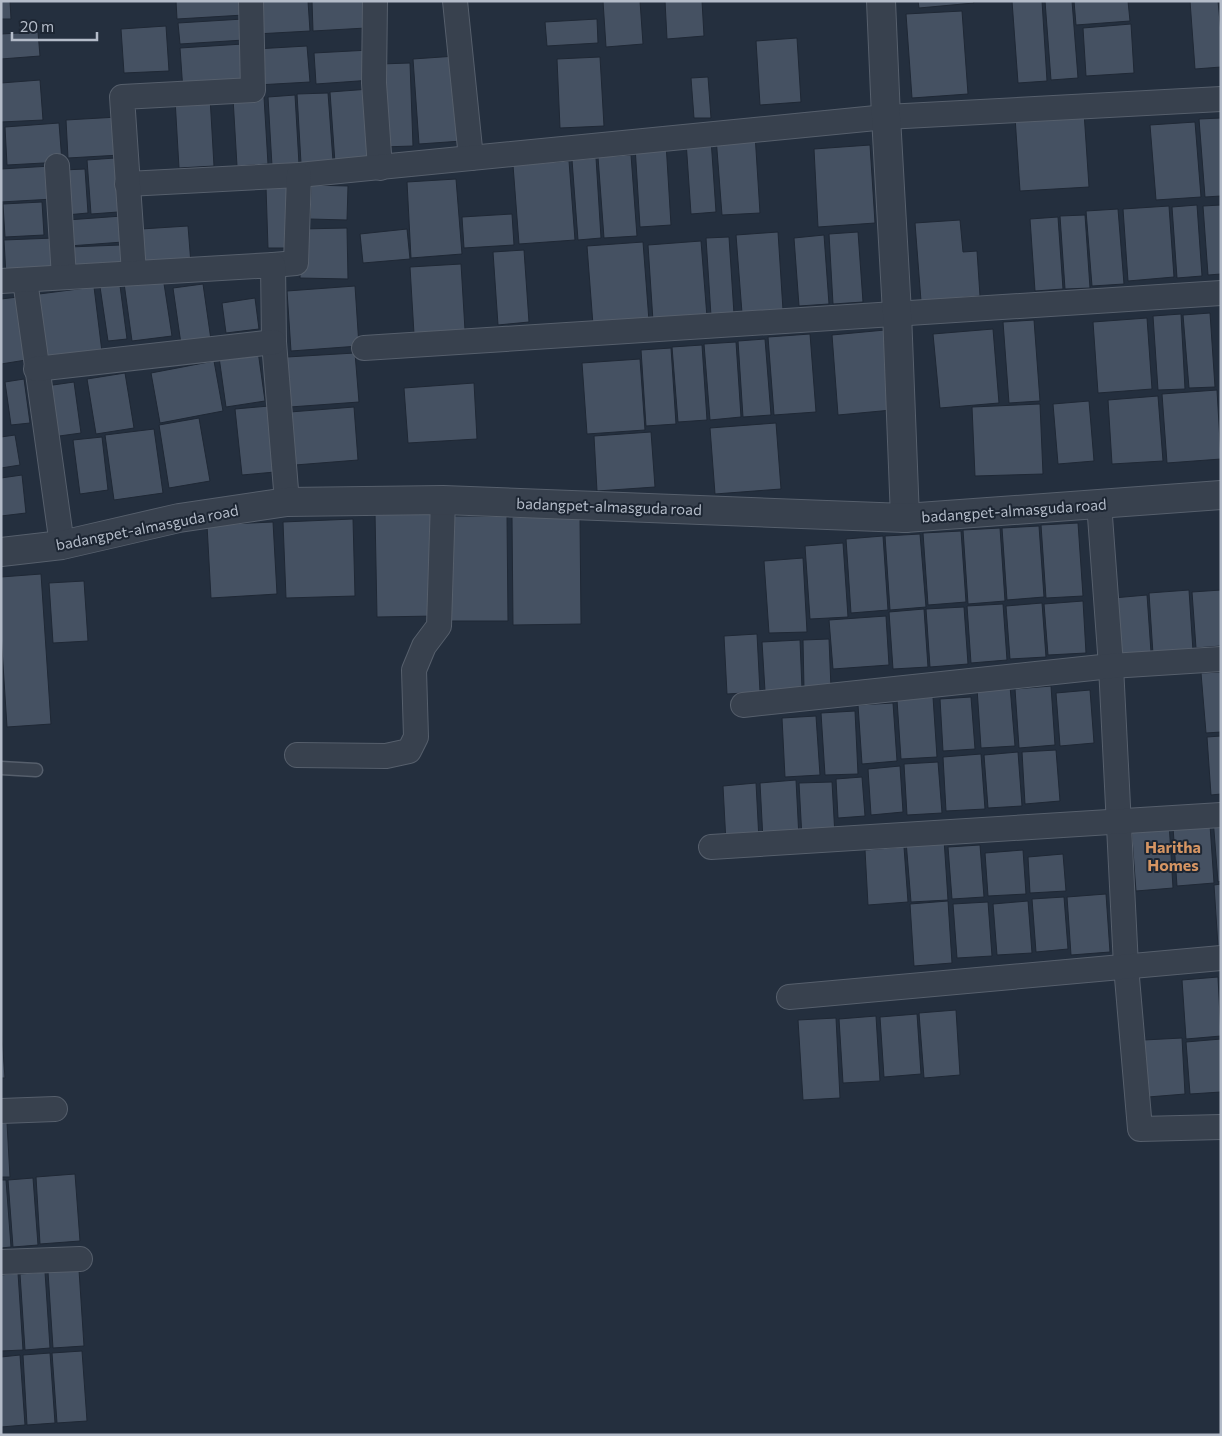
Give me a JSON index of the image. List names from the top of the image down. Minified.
{"streets":{"street":["badangpet-almasguda road"]},"districts":["Haritha Homes"],"scale_bar":"20 m"}
